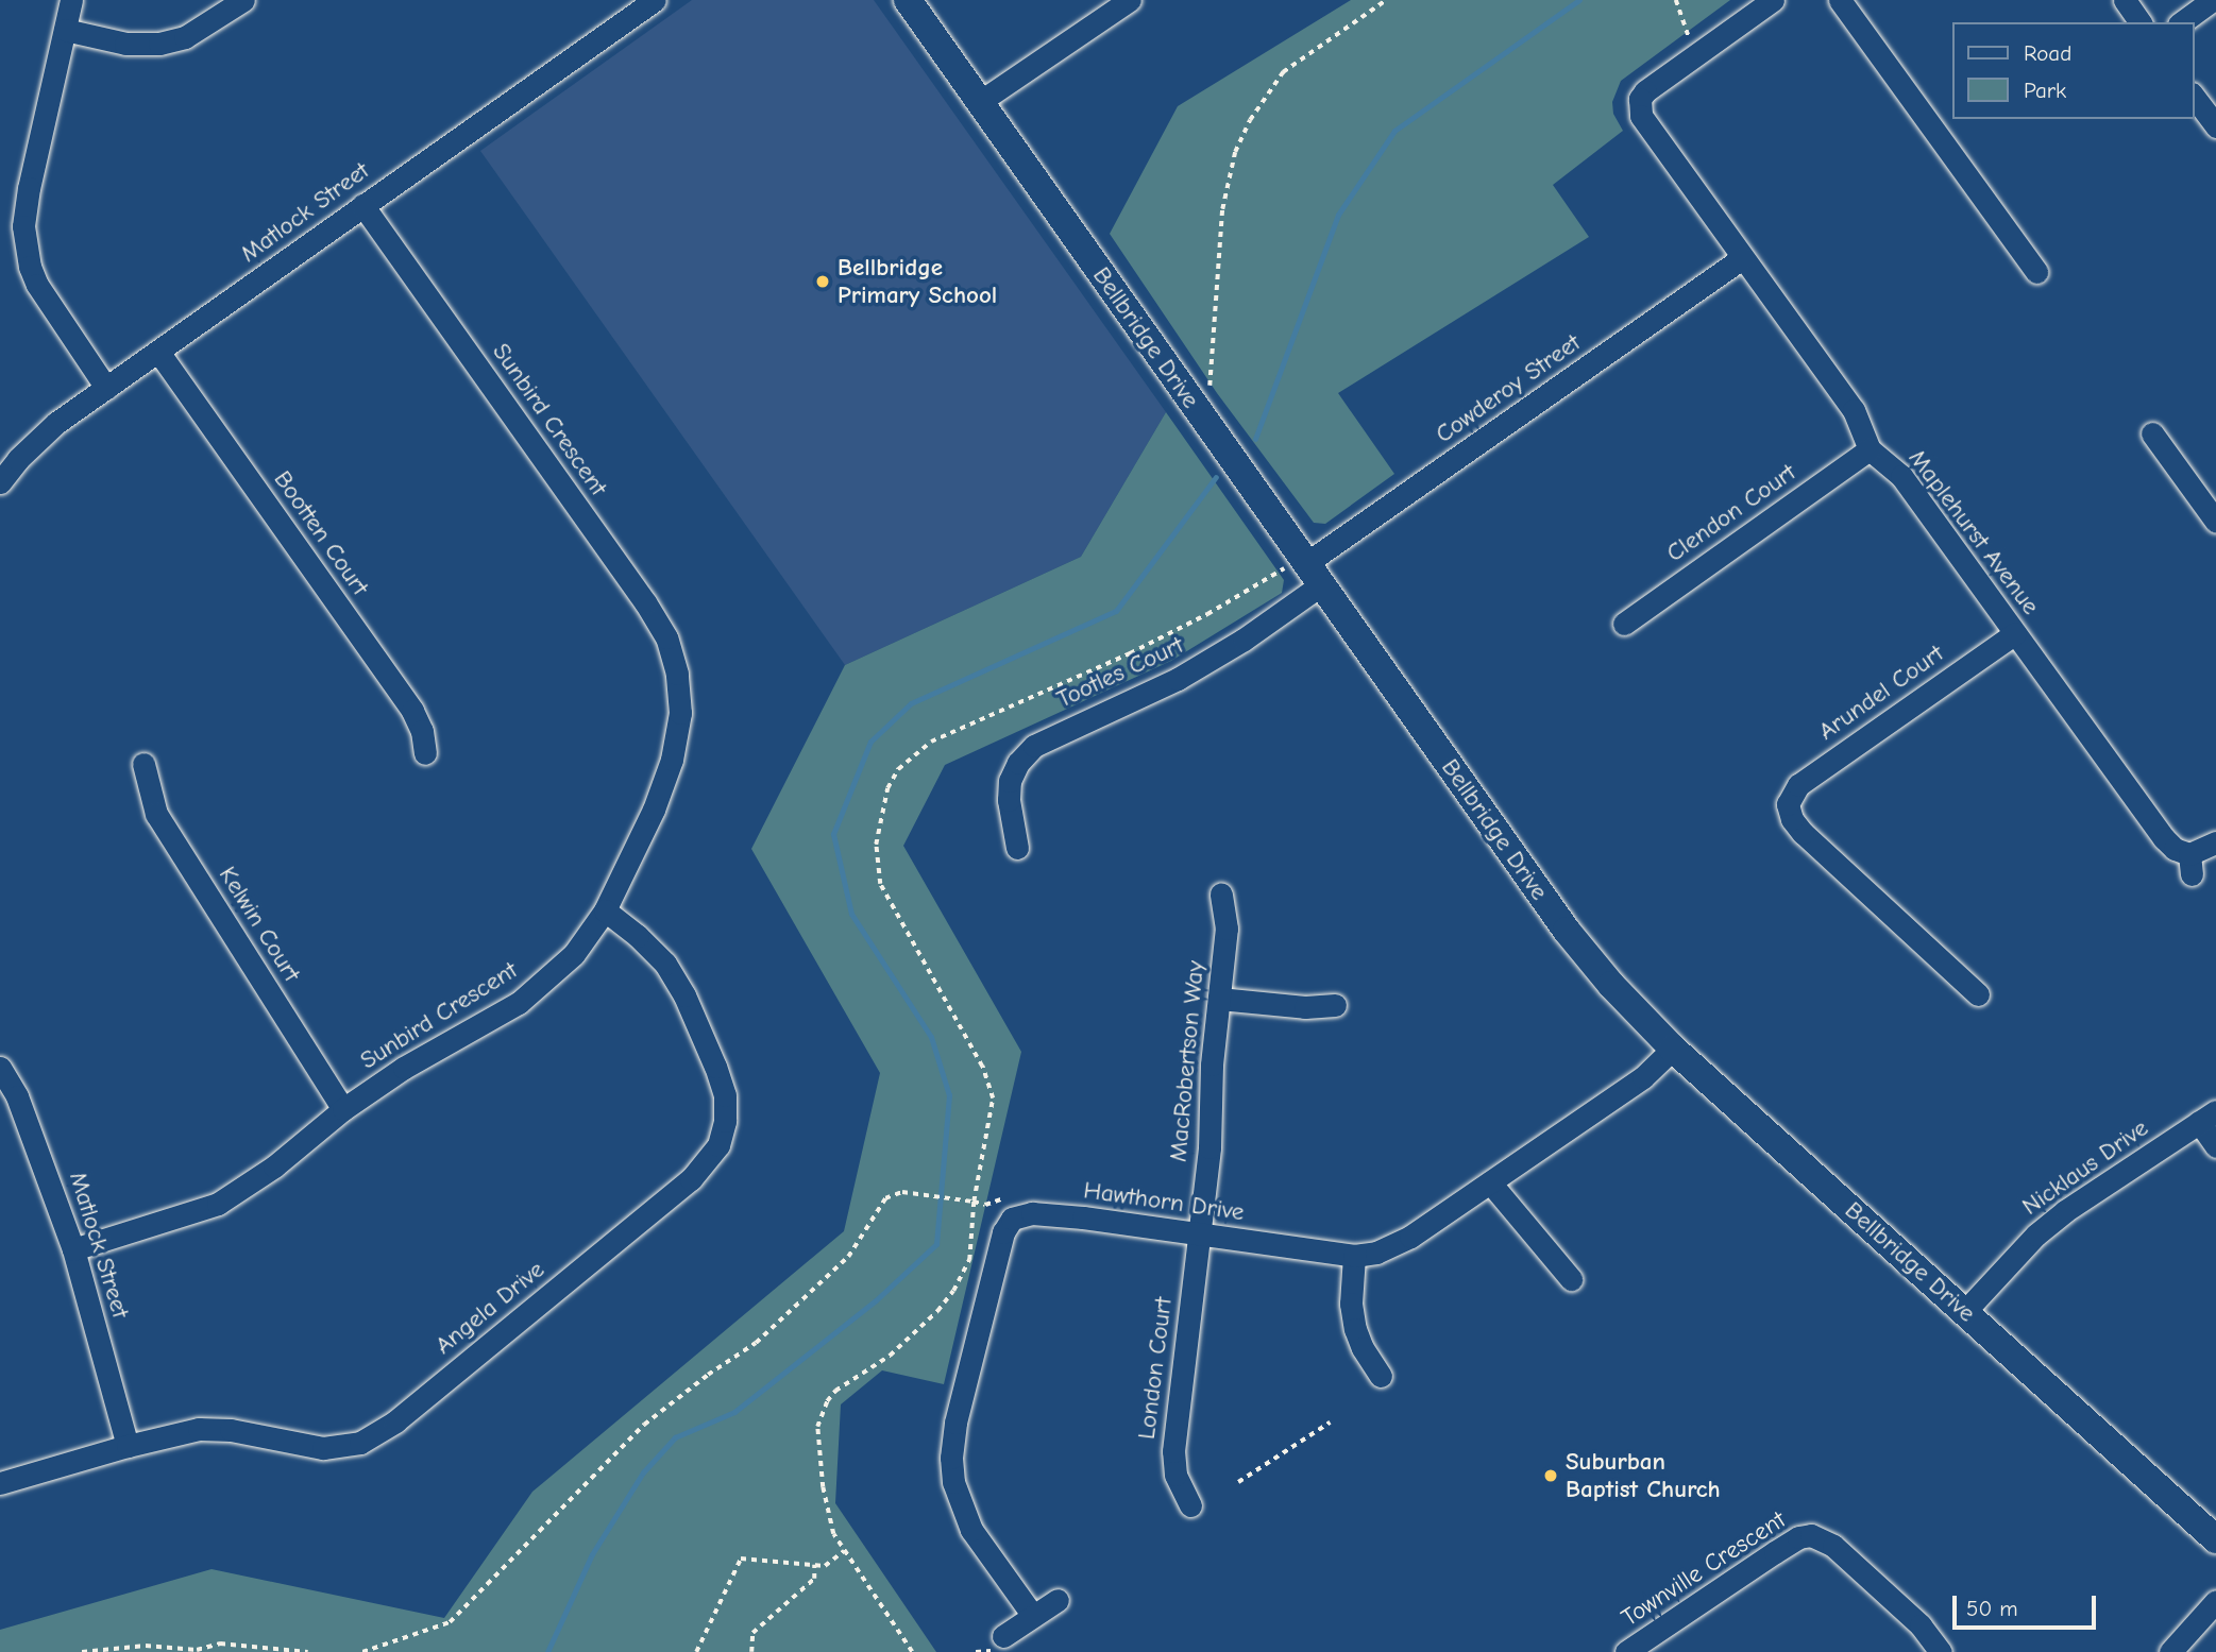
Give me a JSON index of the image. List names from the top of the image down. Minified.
{"streets":{"street":["Matlock Street","Bellbridge Drive","Cowderoy Street","Sunbird Crescent","Clendon Court","Maplehurst Avenue","Bootten Court","Tootles Court","Arundel Court","Kelwin Court","MacRobertson Way","Nicklaus Drive","Hawthorn Drive","Angela Drive","London Court","Townville Crescent"]},"crossings":[["Matlock Street","Sunbird Crescent"],["Matlock Street","Bootten Court"],["Matlock Street","Angela Drive"],["Bellbridge Drive","Cowderoy Street"],["Bellbridge Drive","Tootles Court"],["Bellbridge Drive","Nicklaus Drive"],["Bellbridge Drive","Hawthorn Drive"],["Cowderoy Street","Maplehurst Avenue"],["Cowderoy Street","Tootles Court"],["Sunbird Crescent","Kelwin Court"],["Sunbird Crescent","Angela Drive"],["Clendon Court","Maplehurst Avenue"],["Maplehurst Avenue","Arundel Court"],["MacRobertson Way","Hawthorn Drive"],["MacRobertson Way","London Court"],["Hawthorn Drive","London Court"]],"places":["Bellbridge Primary School","Suburban Baptist Church"],"legend":["Road","Park"],"scale_bar":"50 m"}
